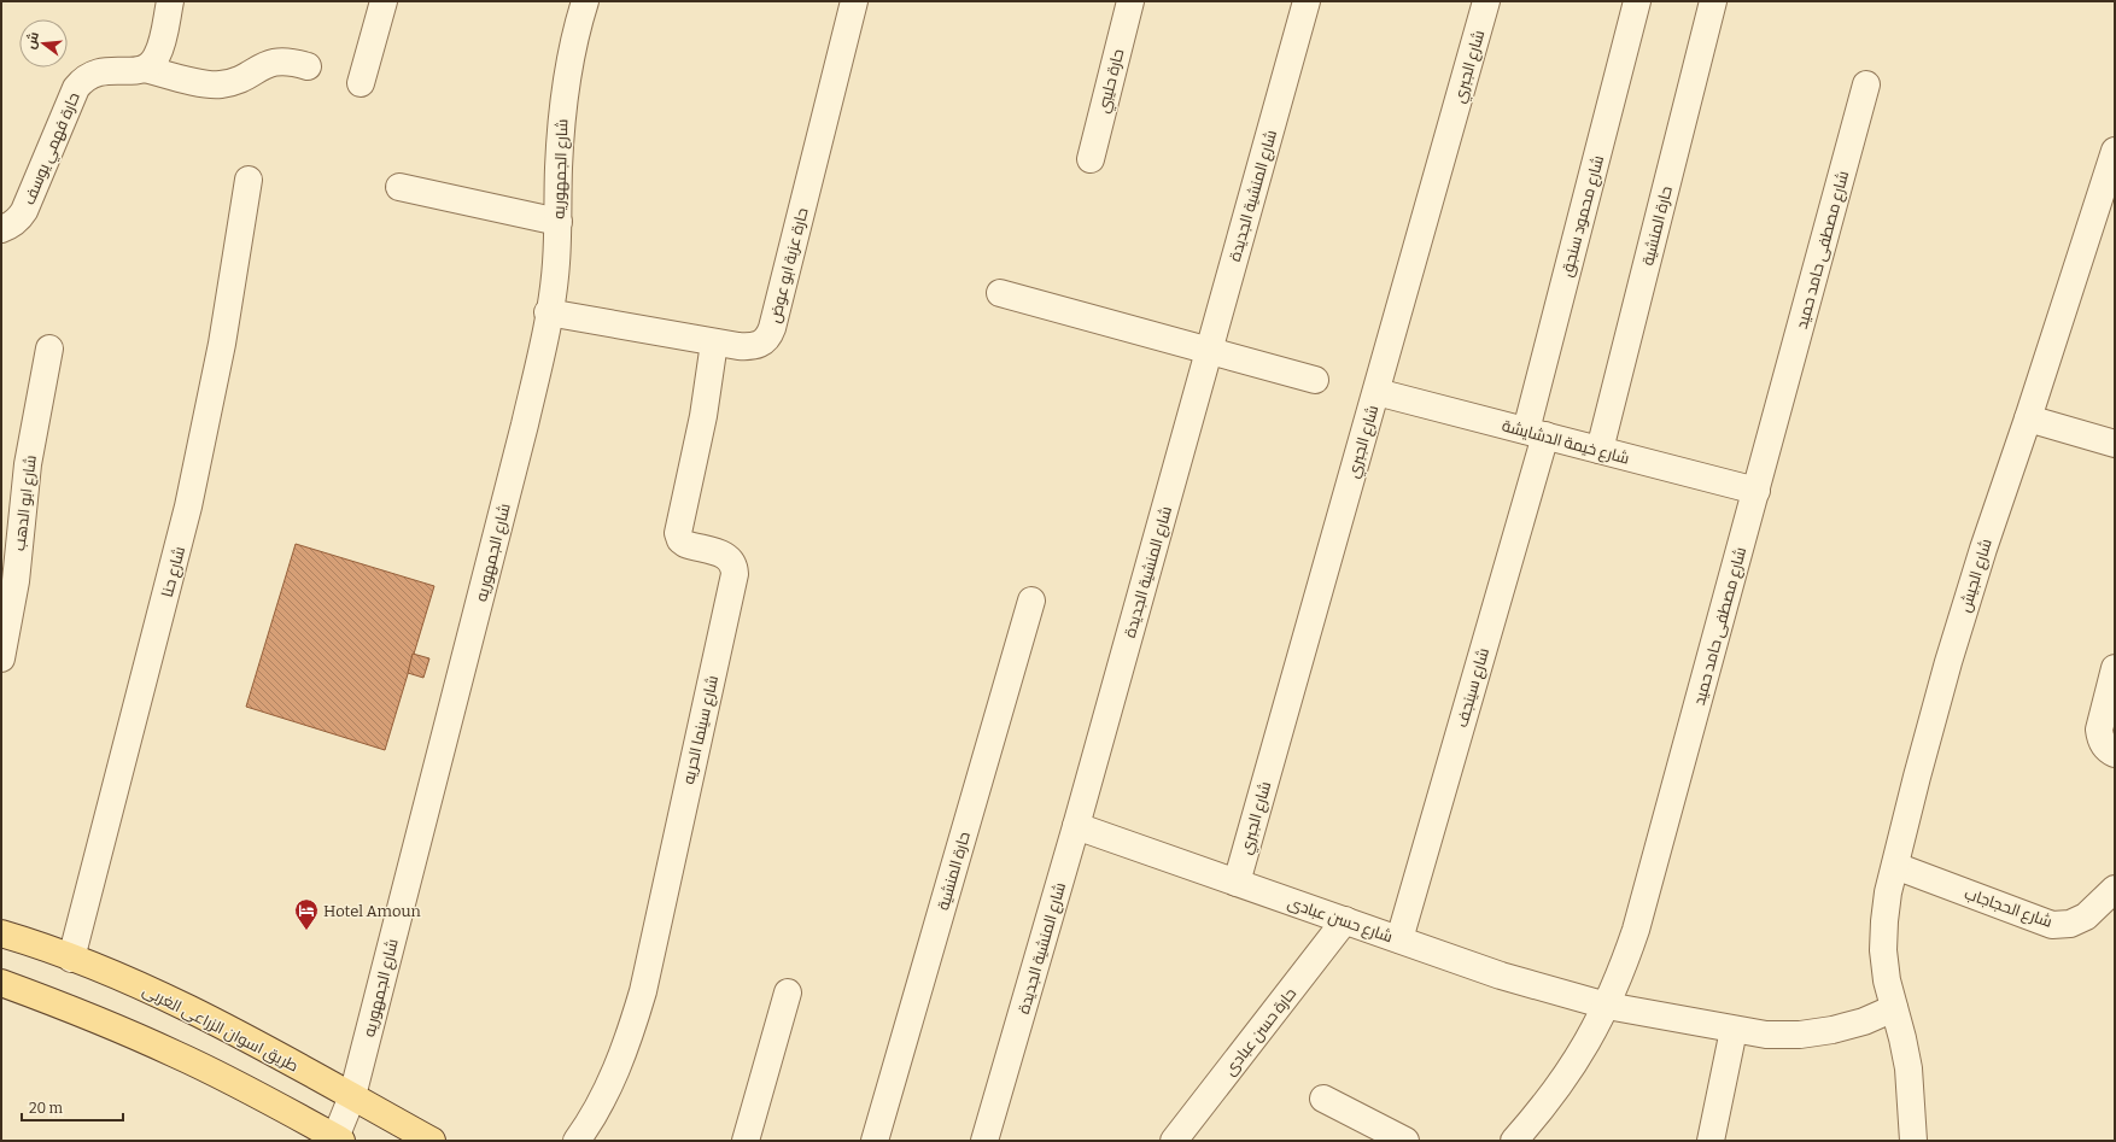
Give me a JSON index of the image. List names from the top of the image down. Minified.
{"streets":{"main road":["طريق اسوان الزراعى الغربى"],"street":["شارع الجبري","حارة حليبي","حارة فهمي يوسف","شارع الجمهوريه","شارع المنشية الجديدة","شارع محمود سنجق","حارة المنشية","شارع مصطفى حامد حميد","حارة عزبة ابو عوض","شارع خيمة الدشايشة","شارع ابو الدهب","شارع حنا","شارع الجيش","شارع سينجف","شارع سينما الحريه","شارع الحجاجاب","شارع حسن عبادى","حارة حسن عبادى"]},"crossings":[["شارع الجبري","شارع خيمة الدشايشة"],["شارع الجبري","شارع حسن عبادى"],["شارع الجمهوريه","حارة عزبة ابو عوض"],["شارع الجمهوريه","طريق اسوان الزراعى الغربى"],["شارع المنشية الجديدة","شارع حسن عبادى"],["شارع محمود سنجق","شارع خيمة الدشايشة"],["شارع محمود سنجق","شارع سينجف"],["حارة المنشية","شارع خيمة الدشايشة"],["شارع مصطفى حامد حميد","شارع خيمة الدشايشة"],["شارع مصطفى حامد حميد","شارع حسن عبادى"],["حارة عزبة ابو عوض","شارع سينما الحريه"],["شارع خيمة الدشايشة","شارع سينجف"],["شارع حنا","طريق اسوان الزراعى الغربى"],["شارع الجيش","شارع الحجاجاب"],["شارع الجيش","شارع حسن عبادى"],["شارع سينجف","شارع حسن عبادى"],["شارع حسن عبادى","حارة حسن عبادى"]],"places":{"hotel":["Hotel Amoun"]},"scale_bar":"20 m","north":"left"}
